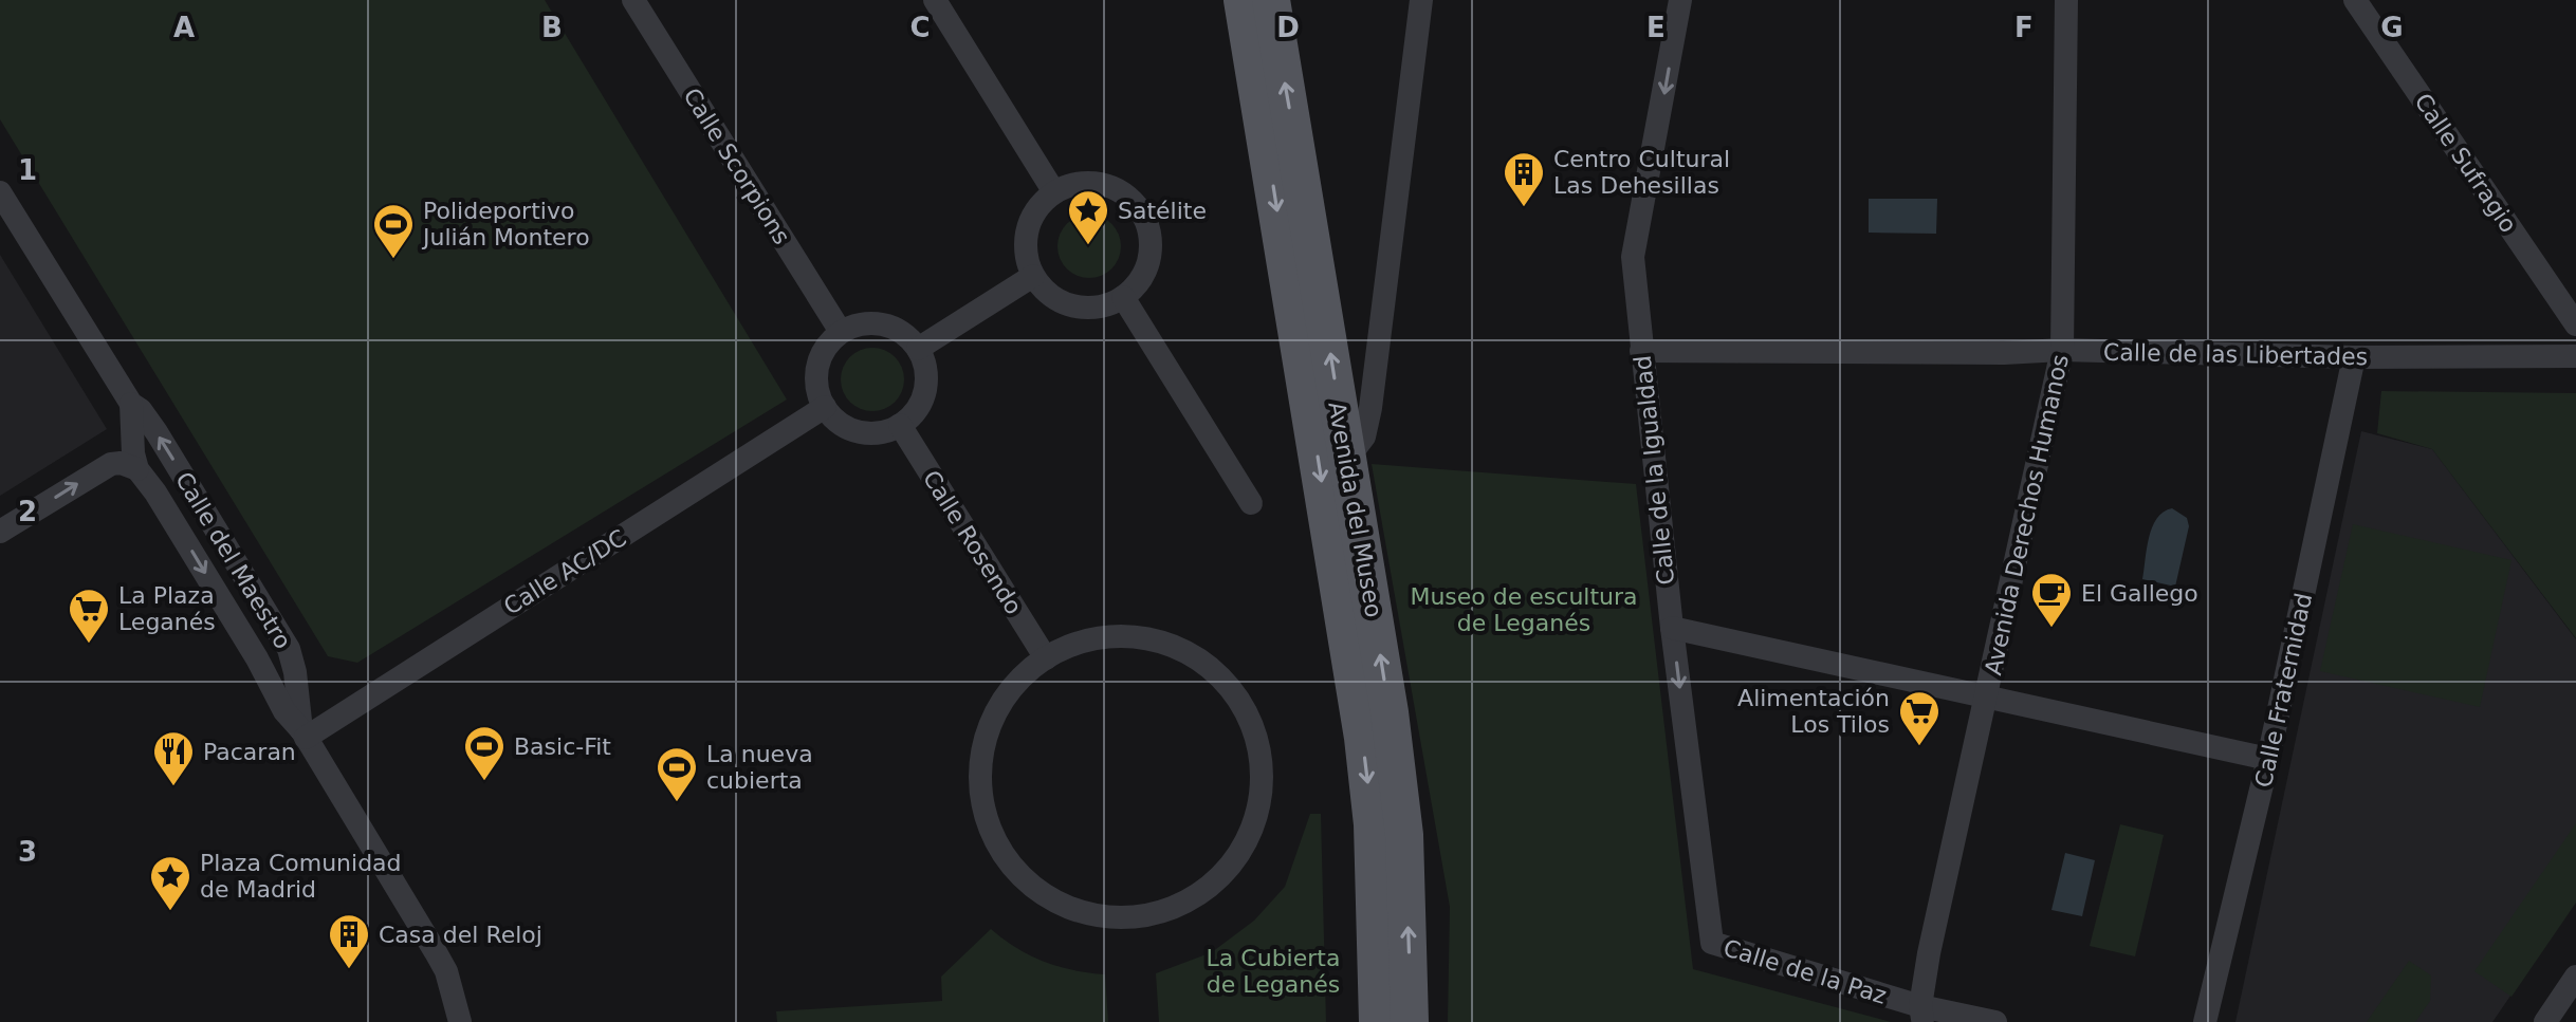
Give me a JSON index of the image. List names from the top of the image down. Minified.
{"streets":{"main road":["Avenida del Museo"],"street":["Calle Sufragio","Calle Scorpions","Calle de las Libertades","Calle de la Igualdad","Avenida Derechos Humanos","Calle Rosendo","Calle del Maestro","Calle AC/DC","Calle Fraternidad","Calle de la Paz"]},"crossings":[["Calle Scorpions","Calle Rosendo"],["Calle Scorpions","Calle AC/DC"],["Calle de las Libertades","Calle de la Igualdad"],["Calle de las Libertades","Avenida Derechos Humanos"],["Calle de las Libertades","Calle Fraternidad"],["Calle de la Igualdad","Calle de la Paz"],["Avenida Derechos Humanos","Calle de la Paz"],["Calle Rosendo","Calle AC/DC"],["Calle del Maestro","Calle AC/DC"]],"one_way":["Calle de la Igualdad"],"parks":["Museo de escultura de Leganés","La Cubierta de Leganés"],"places":{"building":["Centro Cultural Las Dehesillas","Casa del Reloj"],"place":["Satélite","Plaza Comunidad de Madrid"],"sports":["Polideportivo Julián Montero","Basic-Fit","La nueva cubierta"],"cafe":["El Gallego"],"supermarket":["La Plaza Leganés","Alimentación Los Tilos"],"restaurant":["Pacaran"]},"grid":{"columns":["A","B","C","D","E","F","G"],"rows":["1","2","3"]}}
